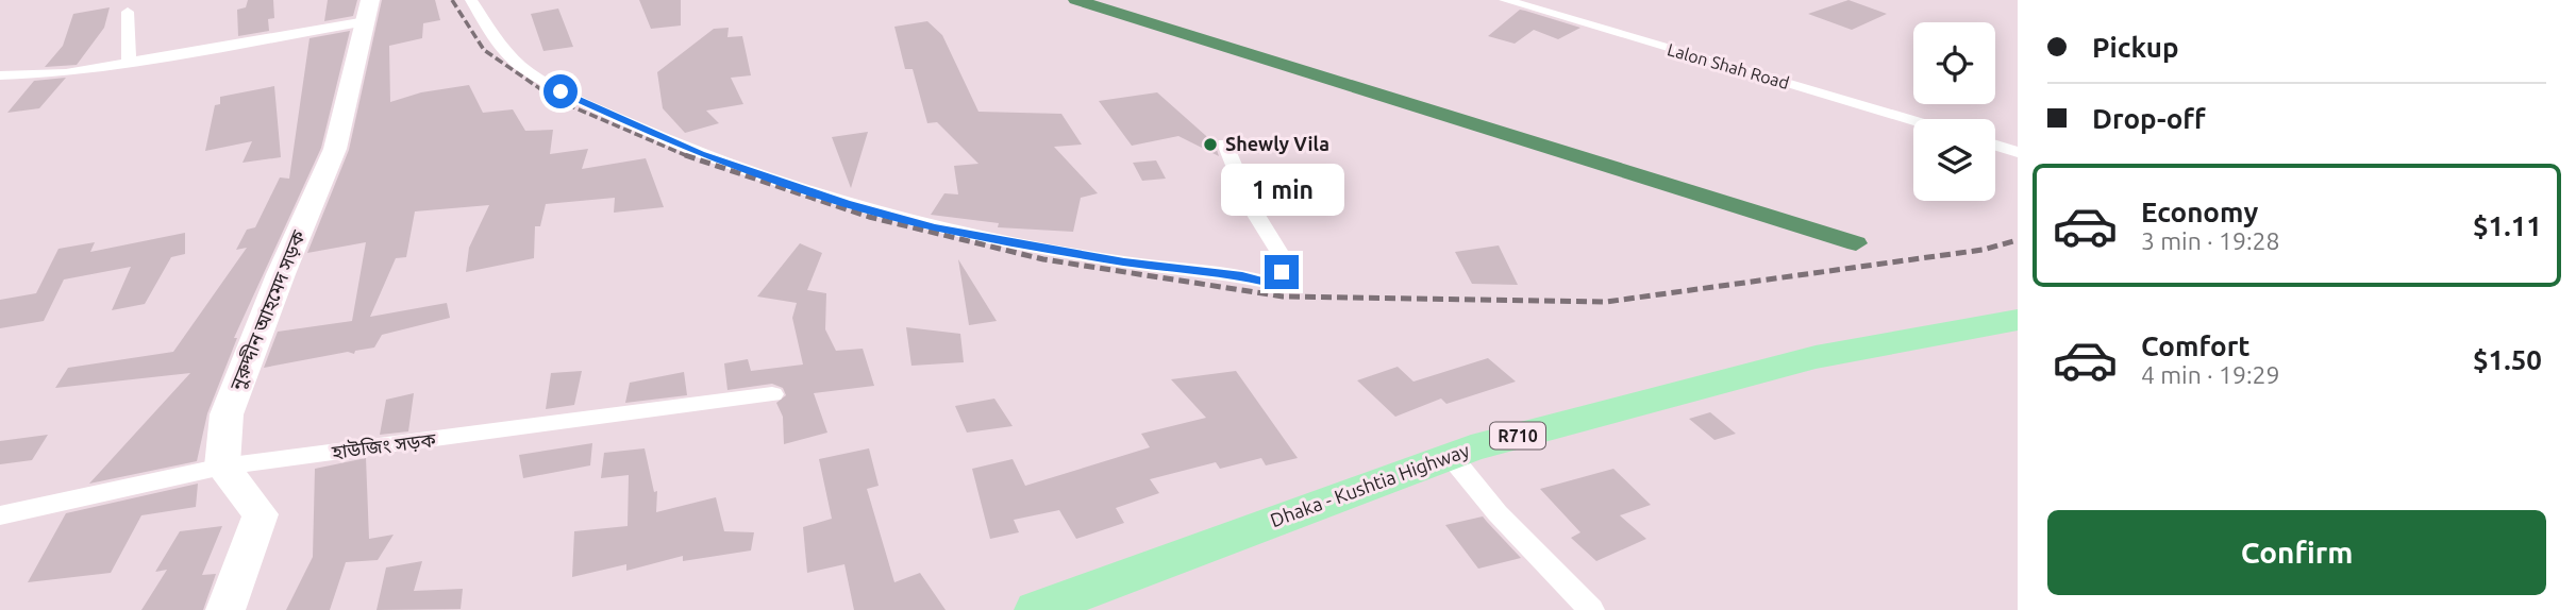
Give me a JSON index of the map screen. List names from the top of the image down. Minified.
{"streets":{"main road":["নুরুদ্দীন আহমেদ সড়ক","R710","Dhaka - Kushtia Highway"],"street":["Lalon Shah Road","হাউজিং সড়ক"]},"crossings":[["নুরুদ্দীন আহমেদ সড়ক","হাউজিং সড়ক"]],"places":["Shewly Vila"],"page":{"banner":["Pickup","Drop-off"],"bubble":"1 min","list":[{"name":"Economy","note":"3 min · 19:28","value":"$1.11"},{"name":"Comfort","note":"4 min · 19:29","value":"$1.50"}],"buttons":"Confirm"}}
